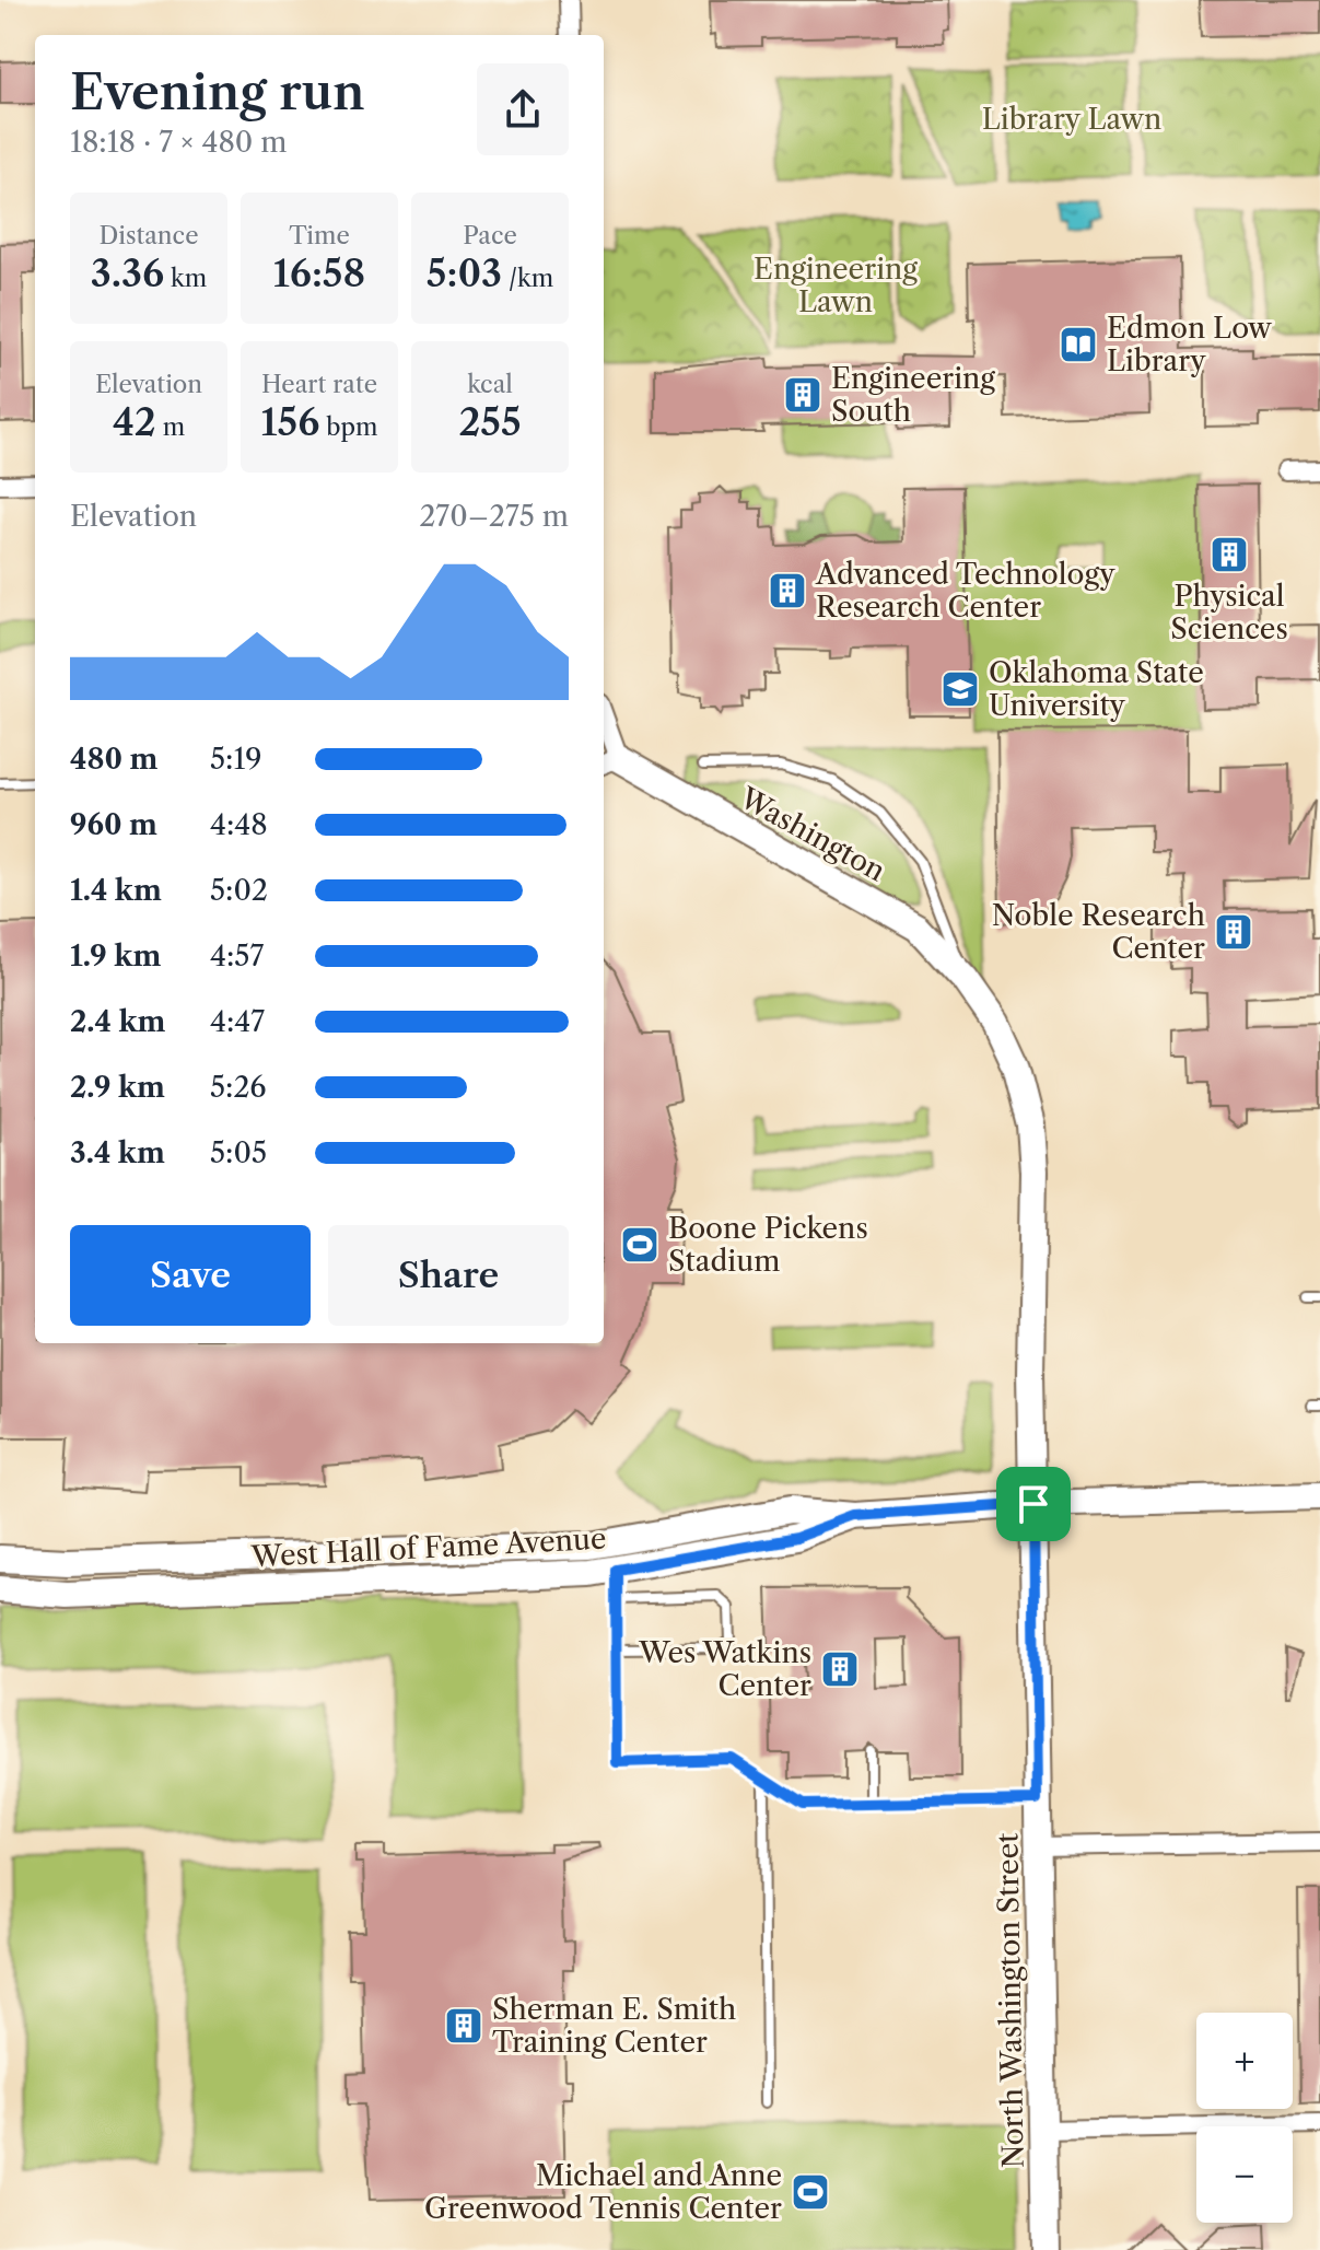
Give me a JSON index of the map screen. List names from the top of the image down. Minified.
{"streets":{"main road":["Washington","West Hall of Fame Avenue","North Washington Street"]},"crossings":[["Washington","North Washington Street"],["West Hall of Fame Avenue","North Washington Street"]],"parks":["Library Lawn","Engineering Lawn"],"places":{"library":["Edmon Low Library"],"building":["Engineering South","Physical Sciences","Advanced Technology Research Center","Noble Research Center","Wes Watkins Center","Sherman E. Smith Training Center"],"school or university":["Oklahoma State University"],"sports":["Boone Pickens Stadium","Michael and Anne Greenwood Tennis Center"]},"page":{"heading":["Evening run","18:18 · 7 × 480 m"],"stats":[["Distance","3.36 km"],["Time","16:58"],["Pace","5:03 /km"],["Elevation","42 m"],["Heart rate","156 bpm"],["kcal","255"]],"chart":["Elevation","270–275 m"],"list":[{"name":"480 m","note":"5:19"},{"name":"960 m","note":"4:48"},{"name":"1.4 km","note":"5:02"},{"name":"1.9 km","note":"4:57"},{"name":"2.4 km","note":"4:47"},{"name":"2.9 km","note":"5:26"},{"name":"3.4 km","note":"5:05"}],"buttons":["Save","Share"],"map_buttons":["+","−"]}}
